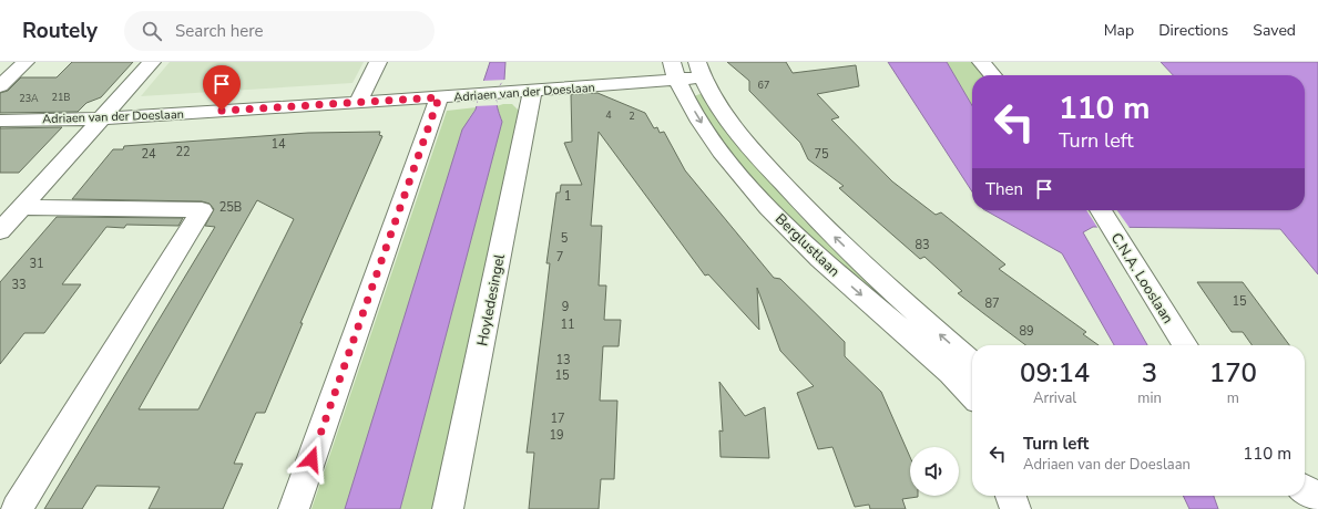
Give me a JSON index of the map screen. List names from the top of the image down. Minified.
{"streets":{"street":["Adriaen van der Doeslaan","Berglustlaan","C.N.A. Looslaan","Hoyledesingel"]},"crossings":[["Adriaen van der Doeslaan","Berglustlaan"],["Adriaen van der Doeslaan","Hoyledesingel"]],"house_numbers":["67","21B","23A","4","2","14","22","24","75","1","25B","5","83","7","31","33","15","87","9","11","89","13","15","17","19"],"page":{"header":"Routely","search":"Search here","nav":["Map","Directions","Saved"],"turn":["110 m","Turn left"],"then":"Then","eta":["09:14","Arrival","3","min","170","m"],"list":[{"name":"Turn left","note":"Adriaen van der Doeslaan","value":"110 m"}]}}
